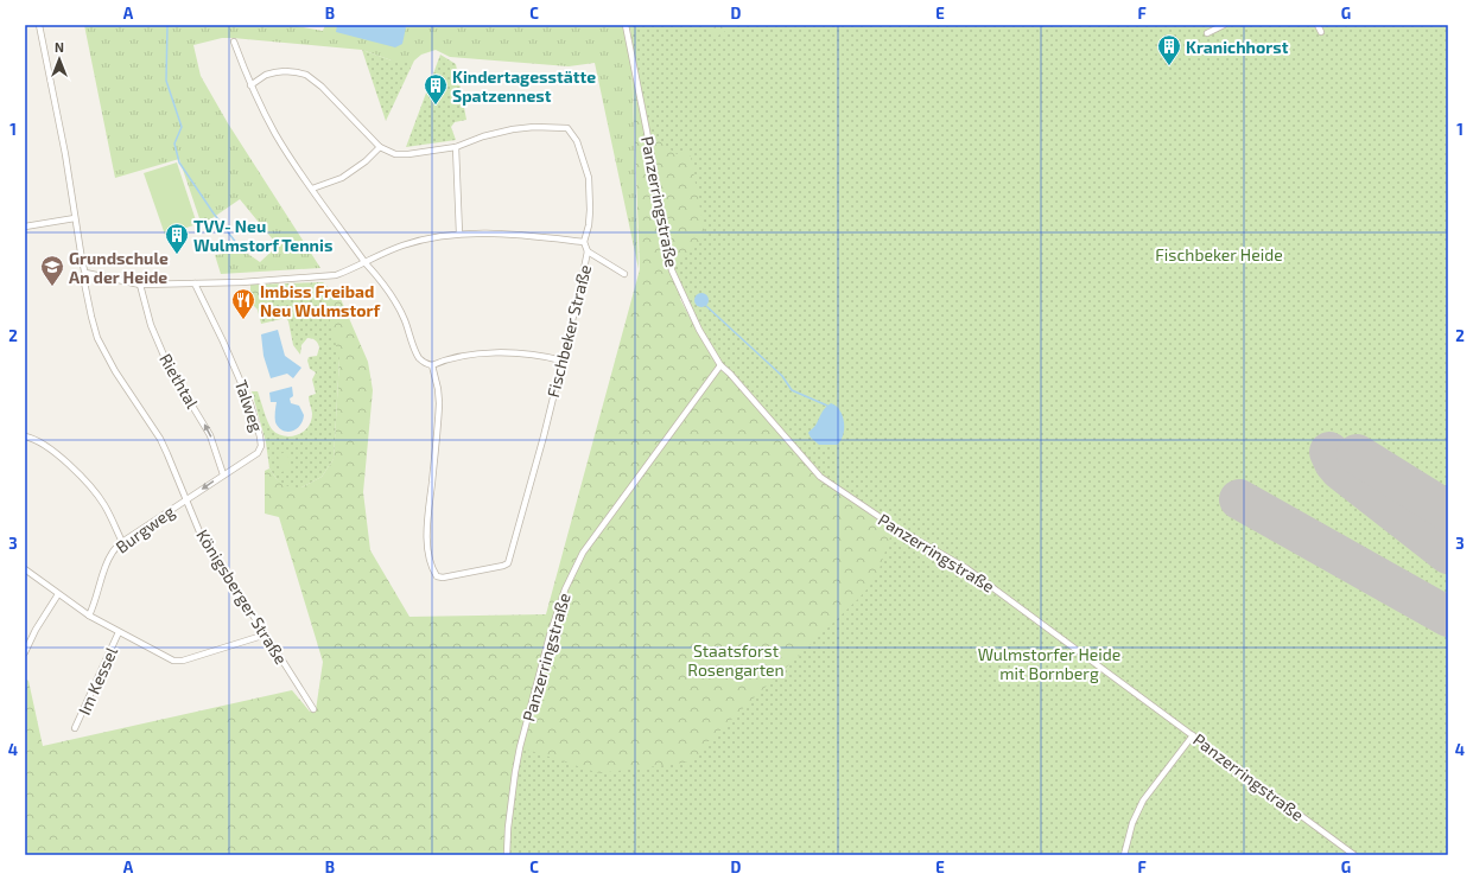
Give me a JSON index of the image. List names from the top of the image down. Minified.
{"streets":{"street":["Panzerringstraße","Fischbeker Straße","Riethtal","Talweg","Burgweg","Königsberger Straße","Im Kessel"]},"crossings":[["Riethtal","Talweg"],["Talweg","Burgweg"],["Talweg","Königsberger Straße"],["Burgweg","Königsberger Straße"]],"one_way":["Riethtal"],"parks":["Fischbeker Heide","Staatsforst Rosengarten","Wulmstorfer Heide mit Bornberg"],"places":{"building":["Kranichhorst","Kindertagesstätte Spatzennest","TVV- Neu Wulmstorf Tennis"],"school or university":["Grundschule An der Heide"],"restaurant":["Imbiss Freibad Neu Wulmstorf"]},"north":"top","grid":{"columns":["A","B","C","D","E","F","G"],"rows":["1","2","3","4"]}}
